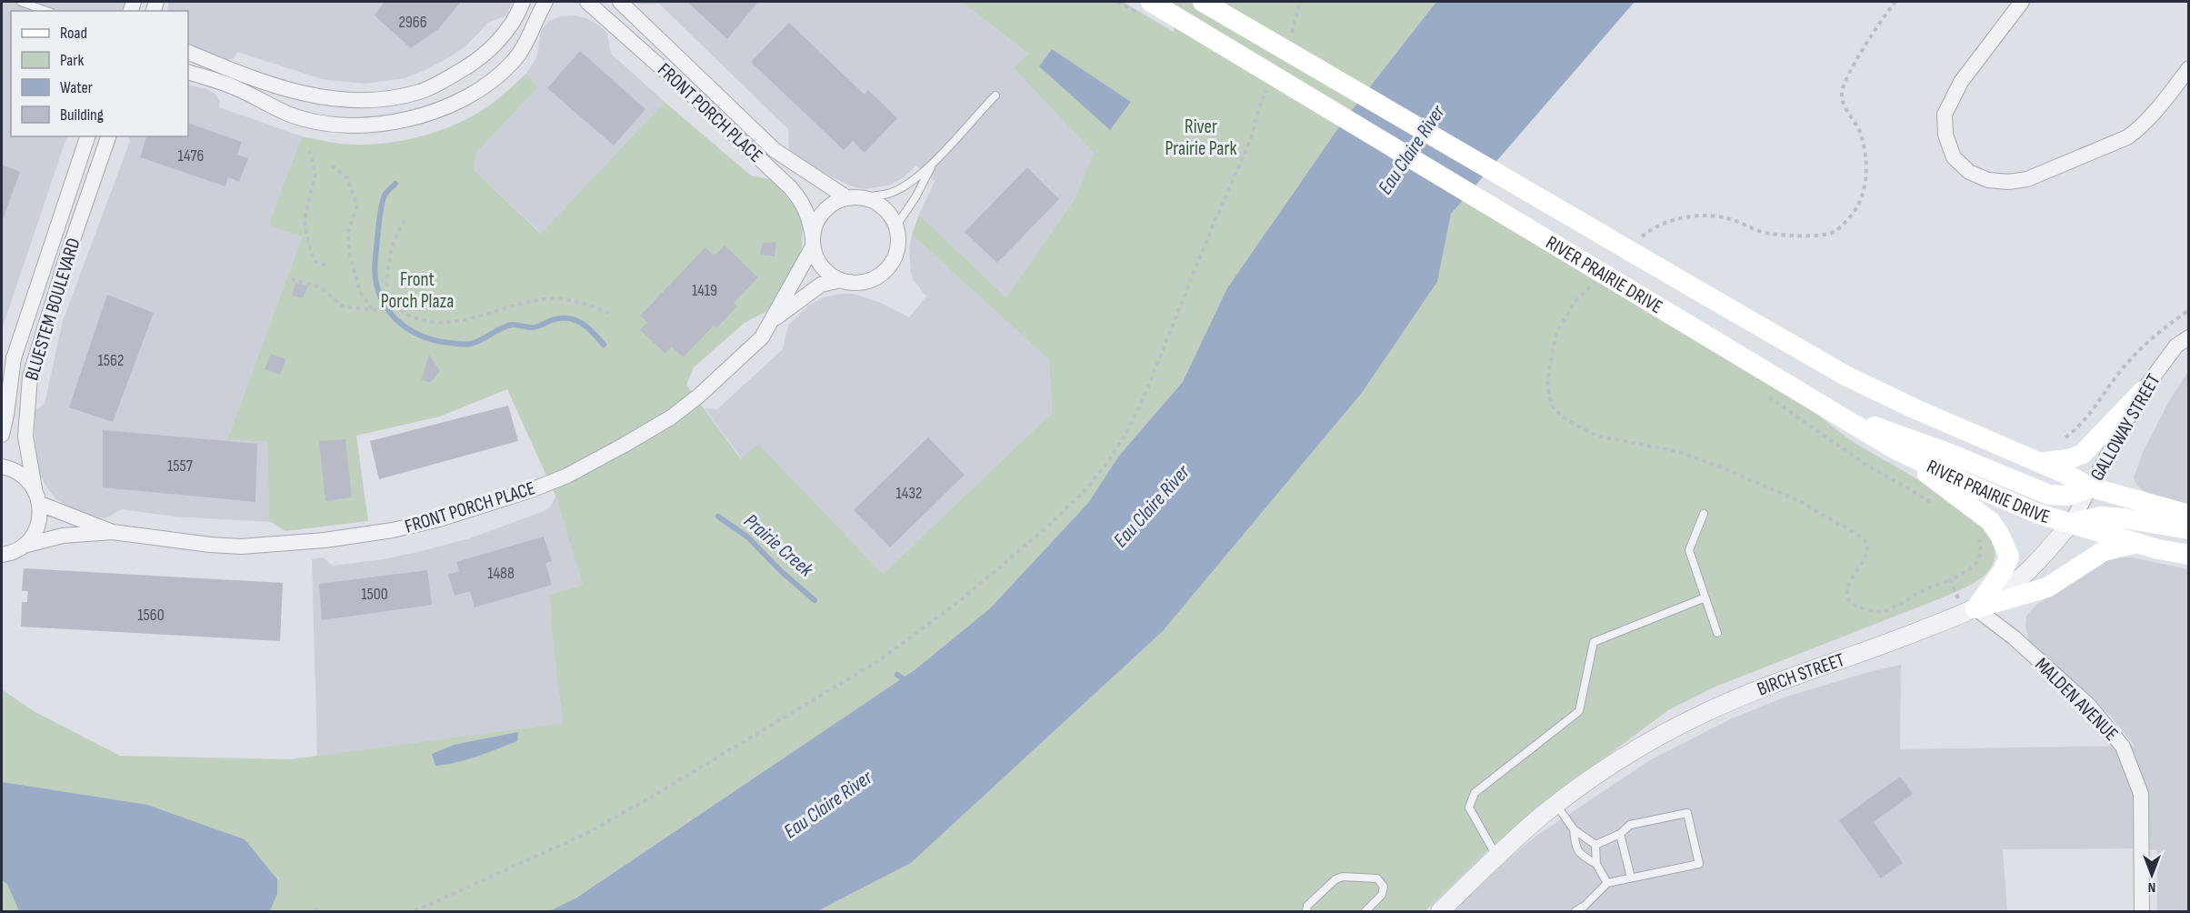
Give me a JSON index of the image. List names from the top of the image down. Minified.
{"streets":{"main road":["RIVER PRAIRIE DRIVE"],"street":["FRONT PORCH PLACE","BLUESTEM BOULEVARD","GALLOWAY STREET","BIRCH STREET","MALDEN AVENUE"]},"crossings":[["FRONT PORCH PLACE","BLUESTEM BOULEVARD"],["RIVER PRAIRIE DRIVE","GALLOWAY STREET"],["RIVER PRAIRIE DRIVE","BIRCH STREET"],["GALLOWAY STREET","BIRCH STREET"],["BIRCH STREET","MALDEN AVENUE"]],"water":["Eau Claire River","Prairie Creek"],"parks":["River Prairie Park","Front Porch Plaza"],"house_numbers":["2966","1476","1419","1562","1557","1432","1488","1500","1560"],"legend":["Road","Park","Water","Building"],"north":"bottom"}
